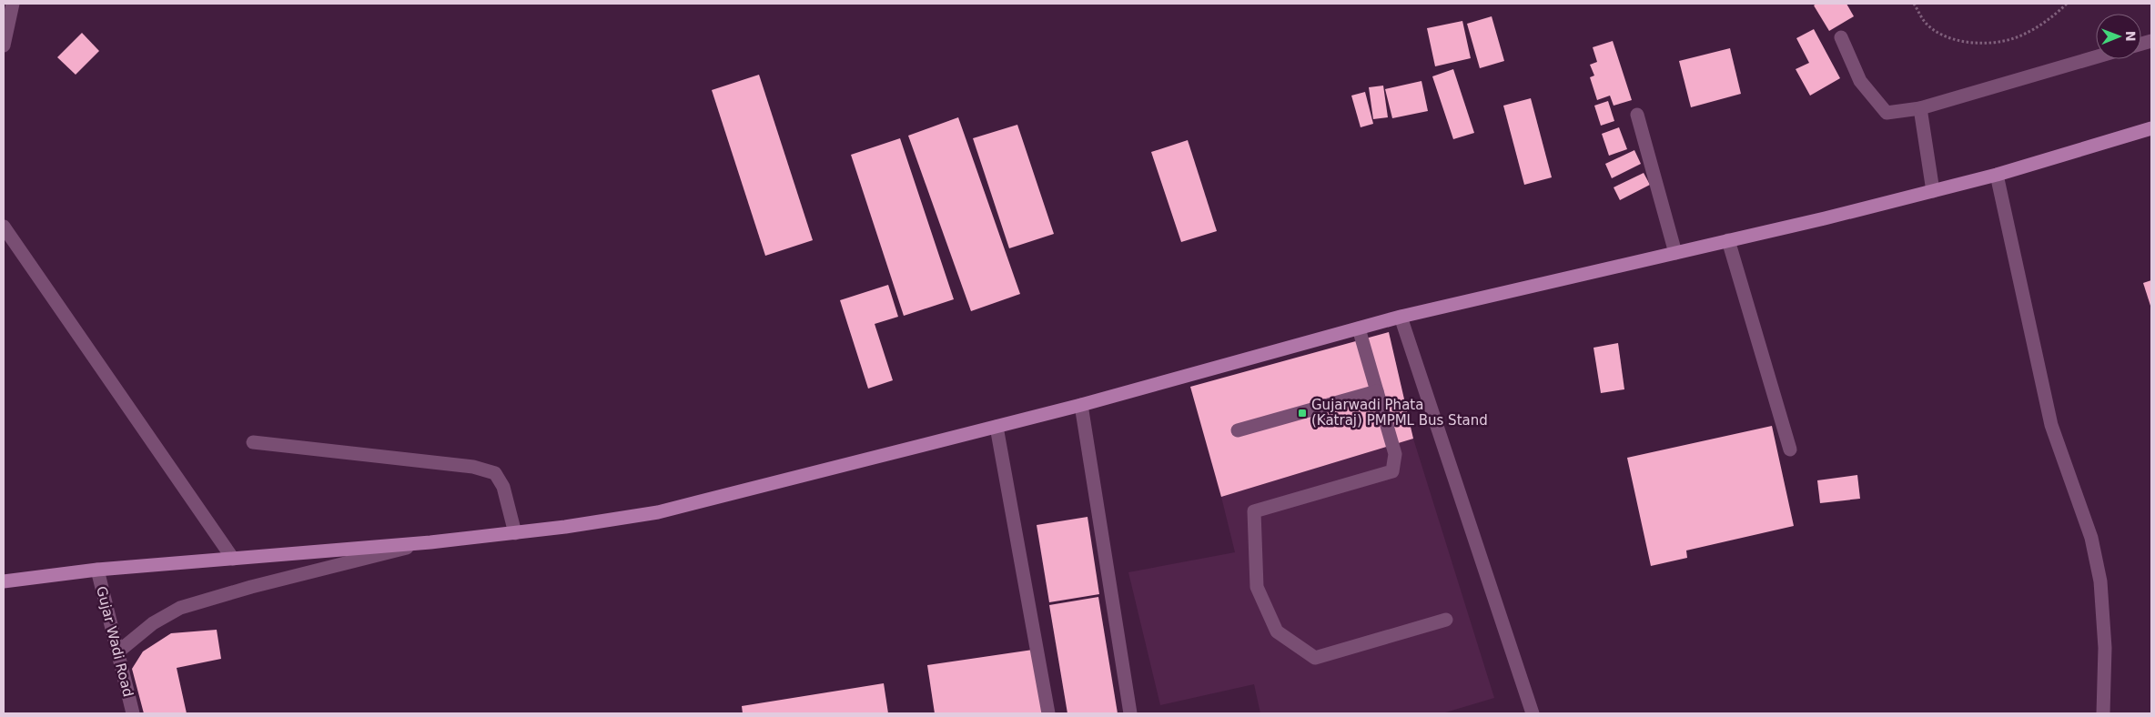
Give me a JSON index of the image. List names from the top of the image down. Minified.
{"streets":{"street":["Gujar Wadi Road"]},"places":{"transit":["Gujarwadi Phata (Katraj) PMPML Bus Stand"]},"north":"right"}
